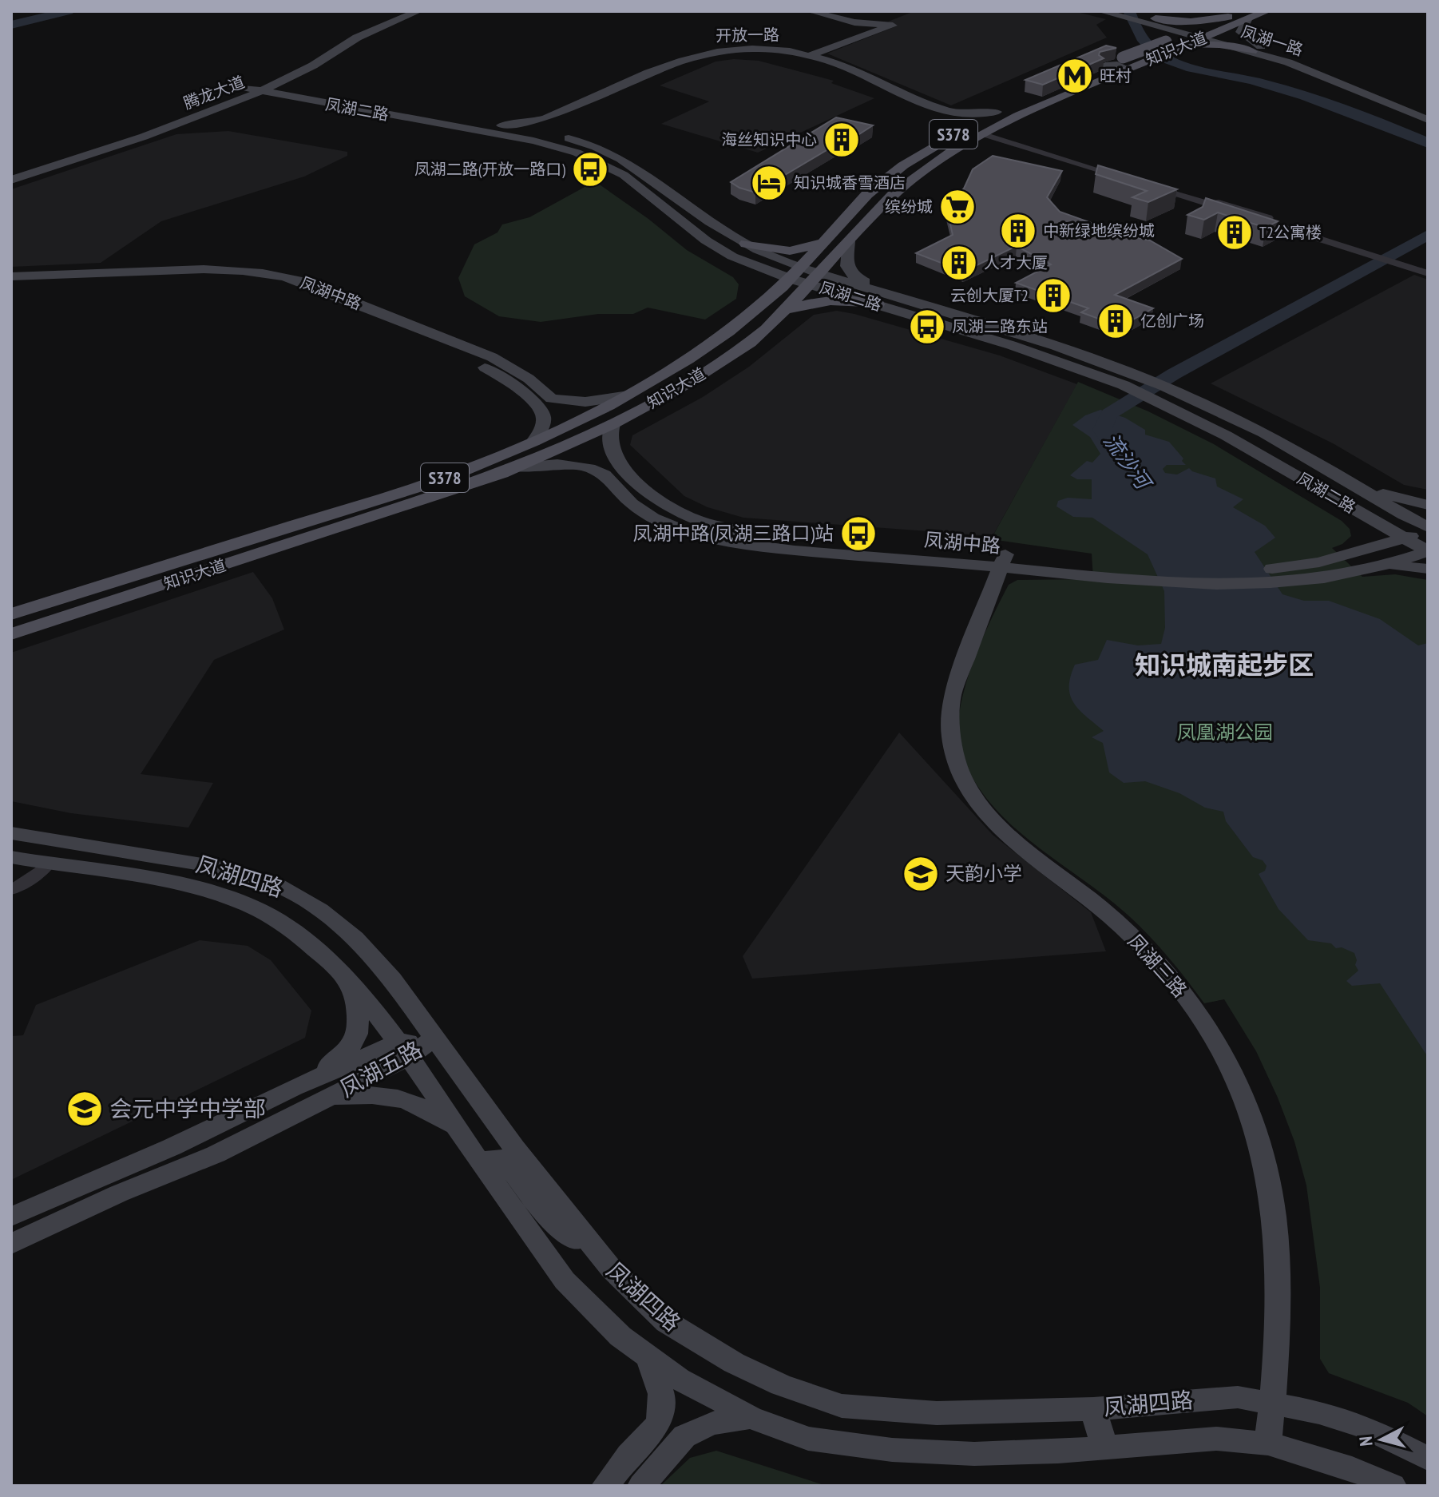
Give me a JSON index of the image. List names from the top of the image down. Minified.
{"streets":{"main road":["知识大道","S378"],"street":["开放一路","凤湖一路","腾龙大道","凤湖二路","凤湖中路","凤湖四路","凤湖三路","凤湖五路"]},"crossings":[["开放一路","知识大道"],["开放一路","凤湖二路"],["凤湖一路","知识大道"],["知识大道","凤湖二路"],["知识大道","凤湖中路"],["腾龙大道","凤湖二路"],["凤湖二路","凤湖中路"],["凤湖中路","凤湖三路"],["凤湖四路","凤湖三路"],["凤湖四路","凤湖五路"]],"districts":["知识城南起步区"],"water":["流沙河"],"parks":["凤凰湖公园"],"places":{"metro station":["旺村"],"building":["海丝知识中心","中新绿地缤纷城","T2公寓楼","人才大厦","云创大厦T2","亿创广场"],"bus stop":["凤湖二路(开放一路口)","凤湖二路东站","凤湖中路(凤湖三路口)站"],"hotel":["知识城香雪酒店"],"supermarket":["缤纷城"],"school or university":["天韵小学","会元中学中学部"]},"north":"left"}
